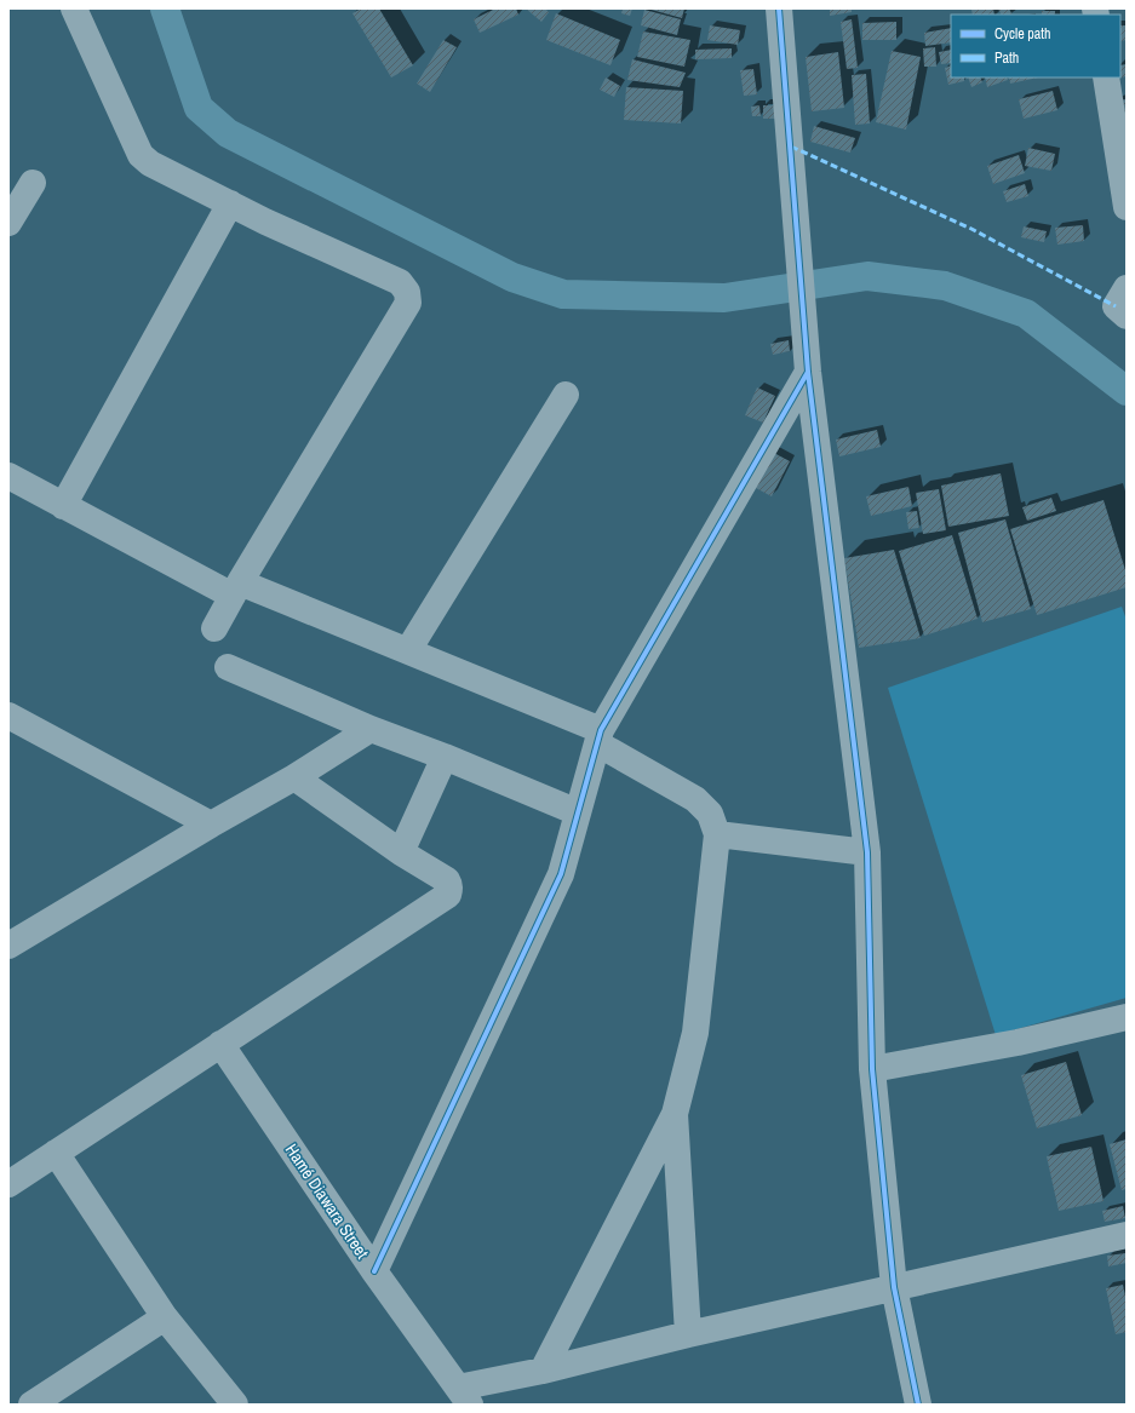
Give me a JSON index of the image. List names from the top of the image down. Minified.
{"streets":{"street":["Hamé Diawara Street"]},"legend":["Cycle path","Path"]}
